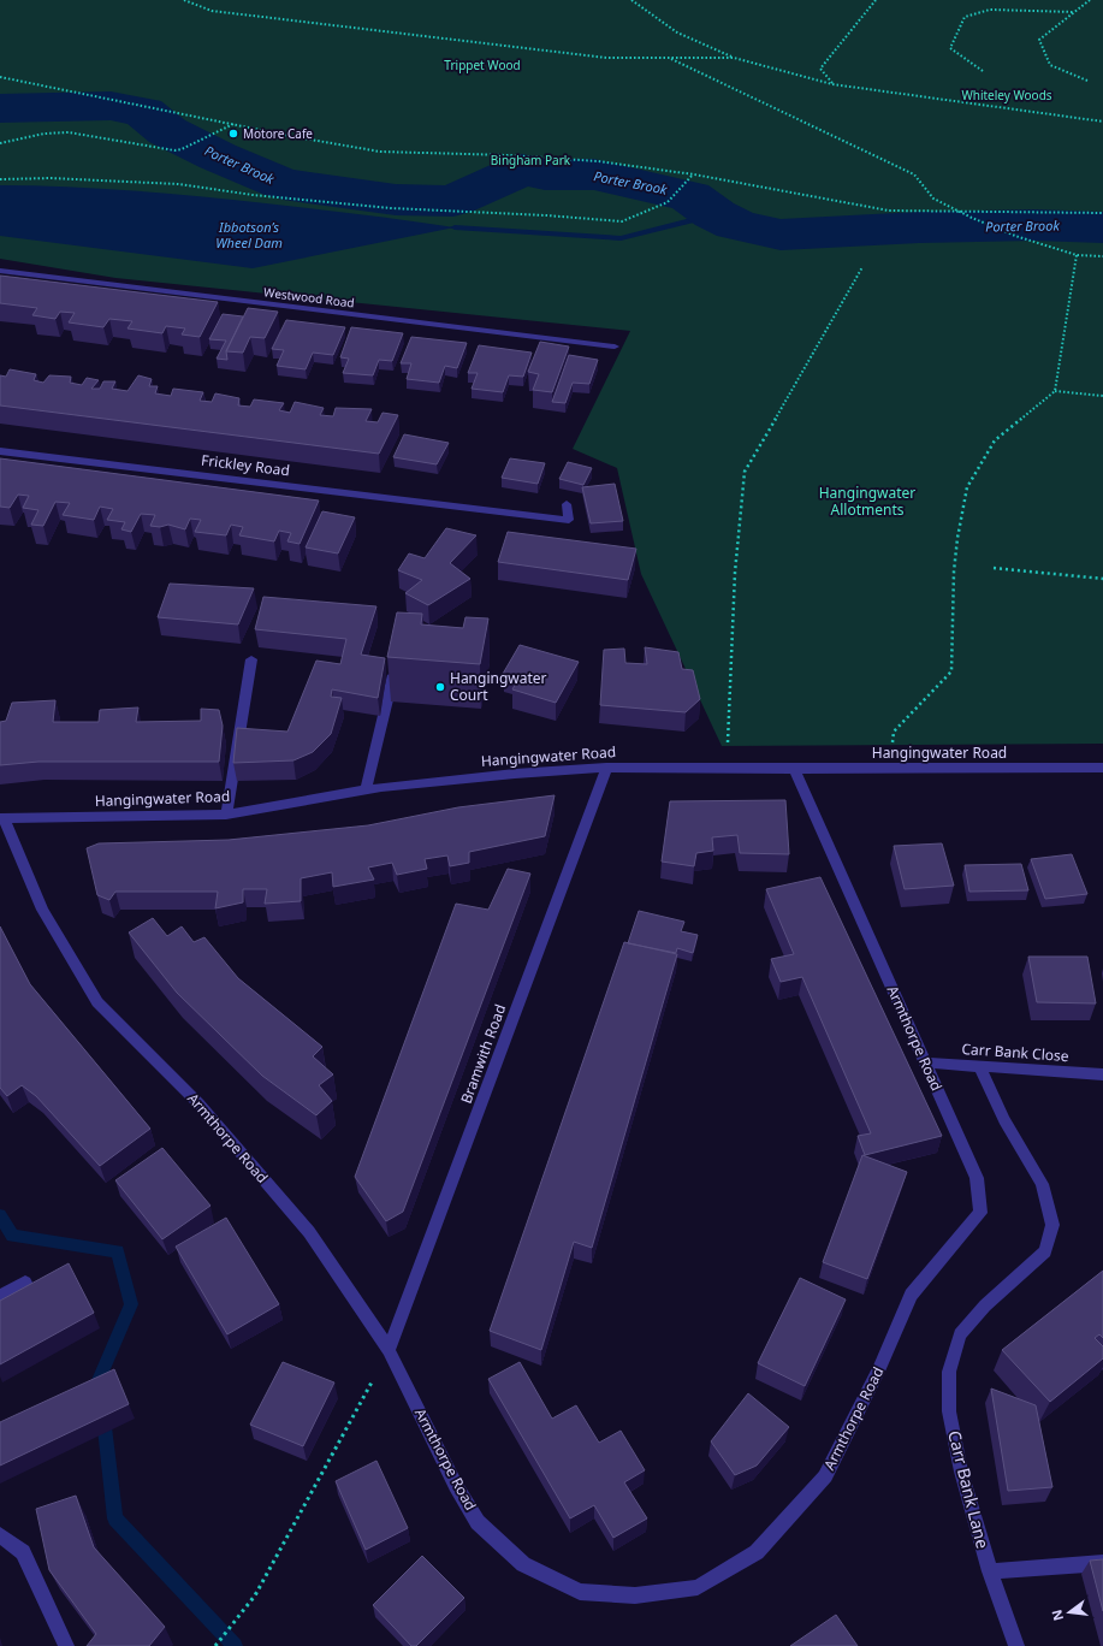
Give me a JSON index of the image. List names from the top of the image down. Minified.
{"streets":{"street":["Westwood Road","Frickley Road","Hangingwater Road","Armthorpe Road","Carr Bank Close","Bramwith Road","Carr Bank Lane"]},"crossings":[["Hangingwater Road","Armthorpe Road"],["Hangingwater Road","Bramwith Road"],["Armthorpe Road","Carr Bank Close"],["Armthorpe Road","Bramwith Road"],["Carr Bank Close","Carr Bank Lane"]],"water":["Porter Brook","Ibbotson’s Wheel Dam"],"parks":["Trippet Wood","Whiteley Woods","Bingham Park","Hangingwater Allotments"],"places":["Motore Cafe","Hangingwater Court"],"north":"left"}
